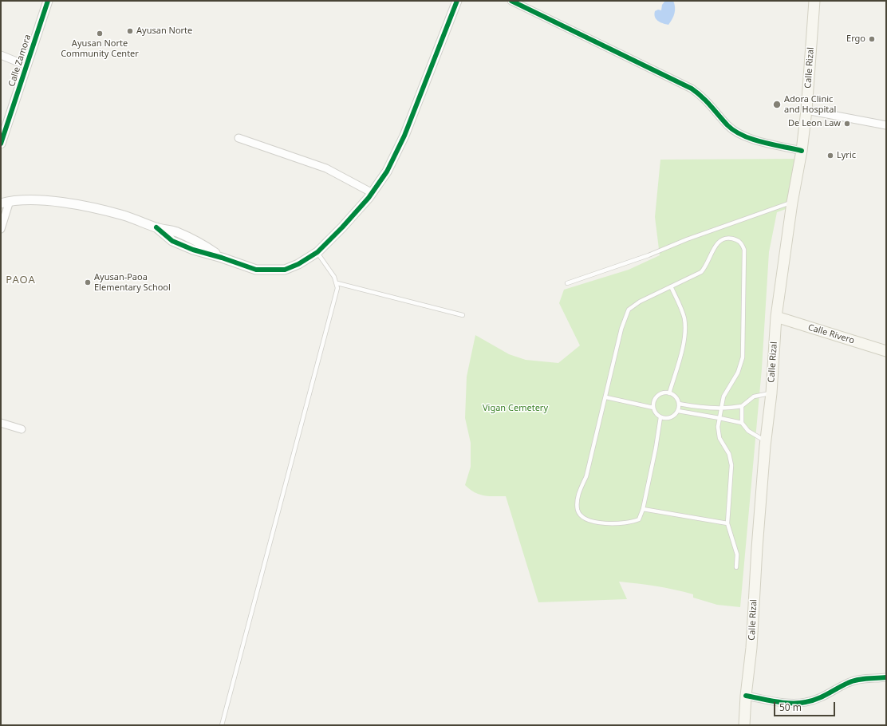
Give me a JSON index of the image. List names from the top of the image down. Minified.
{"streets":{"main road":["Calle Rizal","Calle Rivero"],"street":["Calle Zamora"]},"crossings":[["Calle Rizal","Calle Rivero"]],"districts":["PAOA"],"parks":["Vigan Cemetery"],"places":["Ayusan Norte","Ayusan Norte Community Center","Ergo","Adora Clinic and Hospital","De Leon Law","Lyric","Ayusan-Paoa Elementary School"],"scale_bar":"50 m"}
